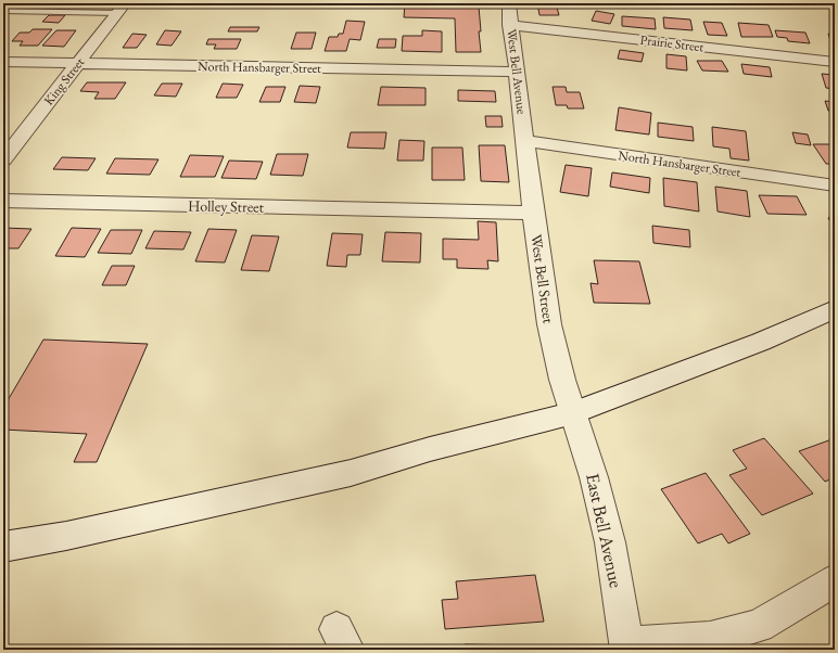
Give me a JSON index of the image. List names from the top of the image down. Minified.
{"streets":{"street":["Prairie Street","North Hansbarger Street","West Bell Avenue","King Street","Holley Street","West Bell Street","East Bell Avenue"]},"crossings":[["Prairie Street","West Bell Avenue"],["North Hansbarger Street","West Bell Avenue"],["North Hansbarger Street","King Street"],["North Hansbarger Street","West Bell Street"],["West Bell Avenue","West Bell Street"],["Holley Street","West Bell Street"],["West Bell Street","East Bell Avenue"]]}
